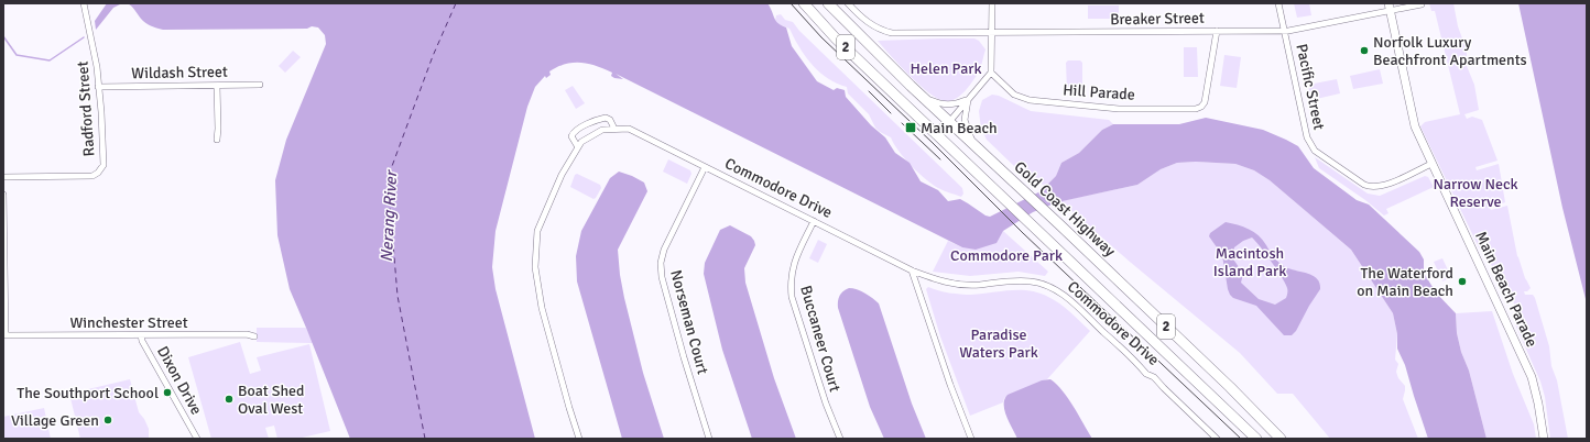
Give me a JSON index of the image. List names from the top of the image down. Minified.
{"streets":{"highway":["2","Gold Coast Highway"],"street":["Breaker Street","Wildash Street","Pacific Street","Hill Parade","Radford Street","Commodore Drive","Main Beach Parade","Winchester Street","Norseman Court","Buccaneer Court","Dixon Drive"]},"crossings":[["Breaker Street","Pacific Street"],["Breaker Street","Hill Parade"],["Breaker Street","Main Beach Parade"],["Wildash Street","Radford Street"],["Pacific Street","Main Beach Parade"],["Commodore Drive","Norseman Court"],["Commodore Drive","Buccaneer Court"],["Winchester Street","Dixon Drive"]],"water":["Nerang River"],"parks":["Helen Park","Narrow Neck Reserve","Macintosh Island Park","Commodore Park","Paradise Waters Park"],"places":{"other":["Norfolk Luxury Beachfront Apartments","The Waterford on Main Beach","The Southport School","Boat Shed Oval West","Village Green"],"transit":["Main Beach"]}}
